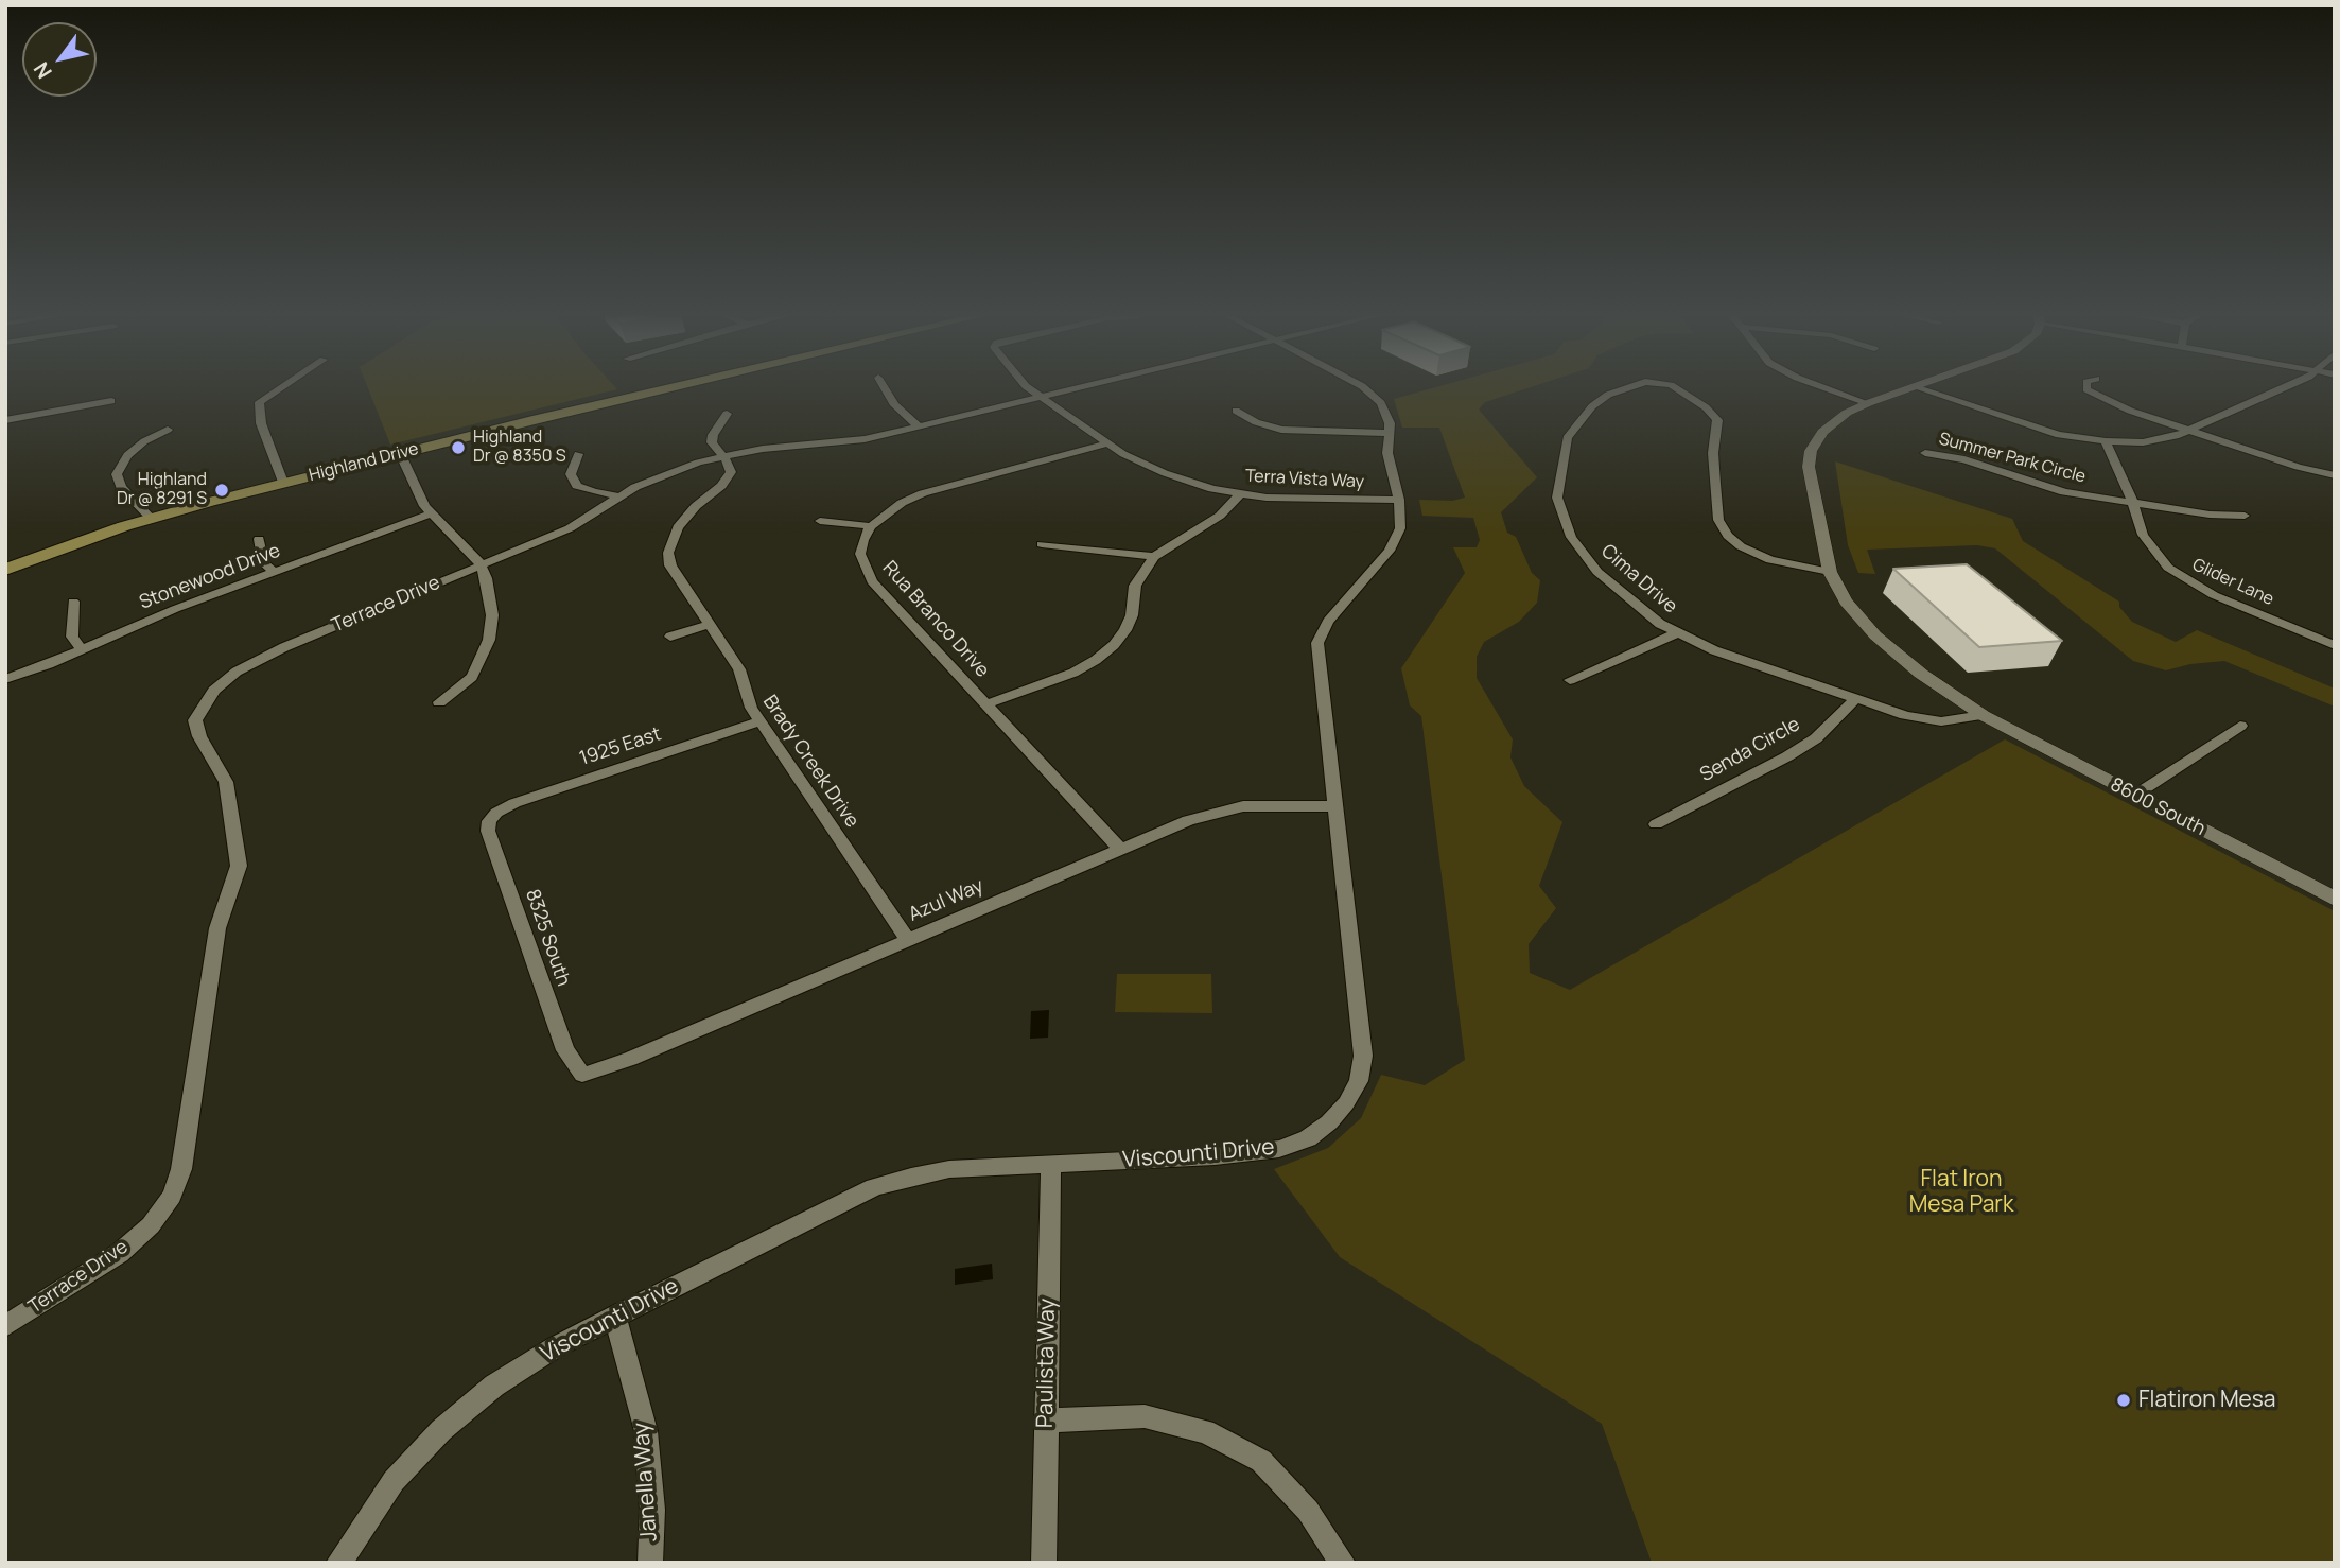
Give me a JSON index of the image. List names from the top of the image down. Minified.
{"streets":{"main road":["Highland Drive"],"street":["Summer Park Circle","Terra Vista Way","Stonewood Drive","Cima Drive","Glider Lane","Terrace Drive","Rua Branco Drive","1925 East","Senda Circle","Brady Creek Drive","8600 South","Azul Way","8325 South","Viscounti Drive","Paulista Way","Janella Way"]},"crossings":[["Summer Park Circle","Glider Lane"],["Terra Vista Way","Terrace Drive"],["Terra Vista Way","Viscounti Drive"],["Cima Drive","Senda Circle"],["Cima Drive","8600 South"],["Terrace Drive","Brady Creek Drive"],["Rua Branco Drive","Azul Way"],["1925 East","Brady Creek Drive"],["1925 East","8325 South"],["Brady Creek Drive","Azul Way"],["Azul Way","8325 South"],["Azul Way","Viscounti Drive"],["Viscounti Drive","Paulista Way"],["Viscounti Drive","Janella Way"]],"parks":["Flat Iron Mesa Park"],"places":["Highland Dr @ 8350 S","Highland Dr @ 8291 S","Flatiron Mesa"],"north":"bottom left"}
